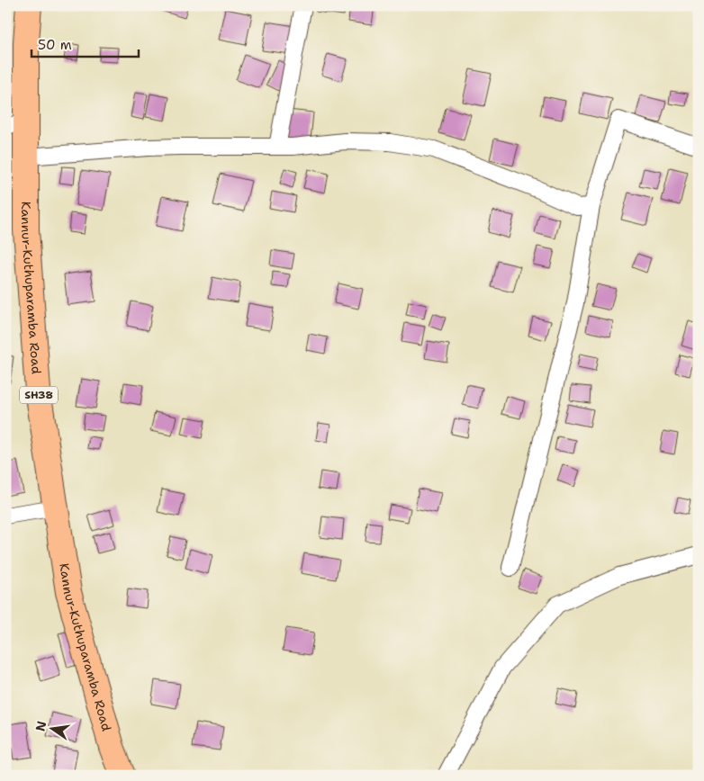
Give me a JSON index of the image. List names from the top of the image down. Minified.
{"streets":{"main road":["Kannur-Kuthuparamba Road","SH38"]},"scale_bar":"50 m","north":"left"}
